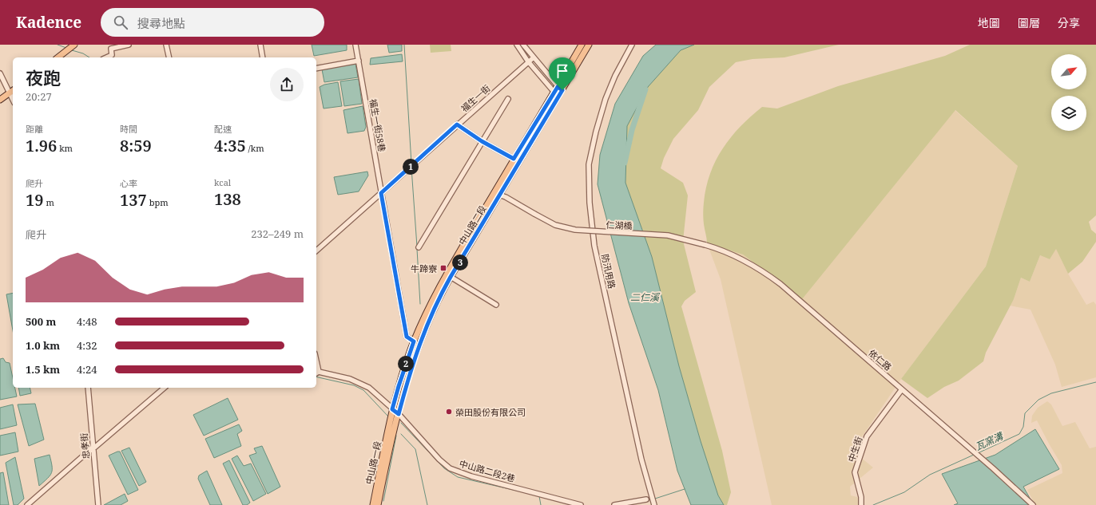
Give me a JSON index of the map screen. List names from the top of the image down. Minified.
{"streets":{"main road":["中山路二段","中山路一段"],"street":["福生一街","福生一街58巷","仁湖橋","防汛用路","依仁路","忠孝街","中生街","中山路二段2巷"]},"crossings":[["福生一街","福生一街58巷"],["福生一街58巷","中山路二段"],["中山路二段","仁湖橋"],["中山路二段","中山路一段"],["中山路二段","中山路二段2巷"],["仁湖橋","依仁路"],["依仁路","中生街"]],"water":["二仁溪","瓦窯溝"],"places":{"transit":["牛蹄寮"],"other":["榮田股份有限公司"]},"north":"top right","page":{"header":"Kadence","search":"搜尋地點","nav":["地圖","圖層","分享"],"heading":["夜跑","20:27"],"stats":[["距離","1.96 km"],["時間","8:59"],["配速","4:35 /km"],["爬升","19 m"],["心率","137 bpm"],["kcal","138"]],"pins":["1","3","2"],"chart":["爬升","232–249 m"],"list":[{"name":"500 m","note":"4:48"},{"name":"1.0 km","note":"4:32"},{"name":"1.5 km","note":"4:24"}]}}
